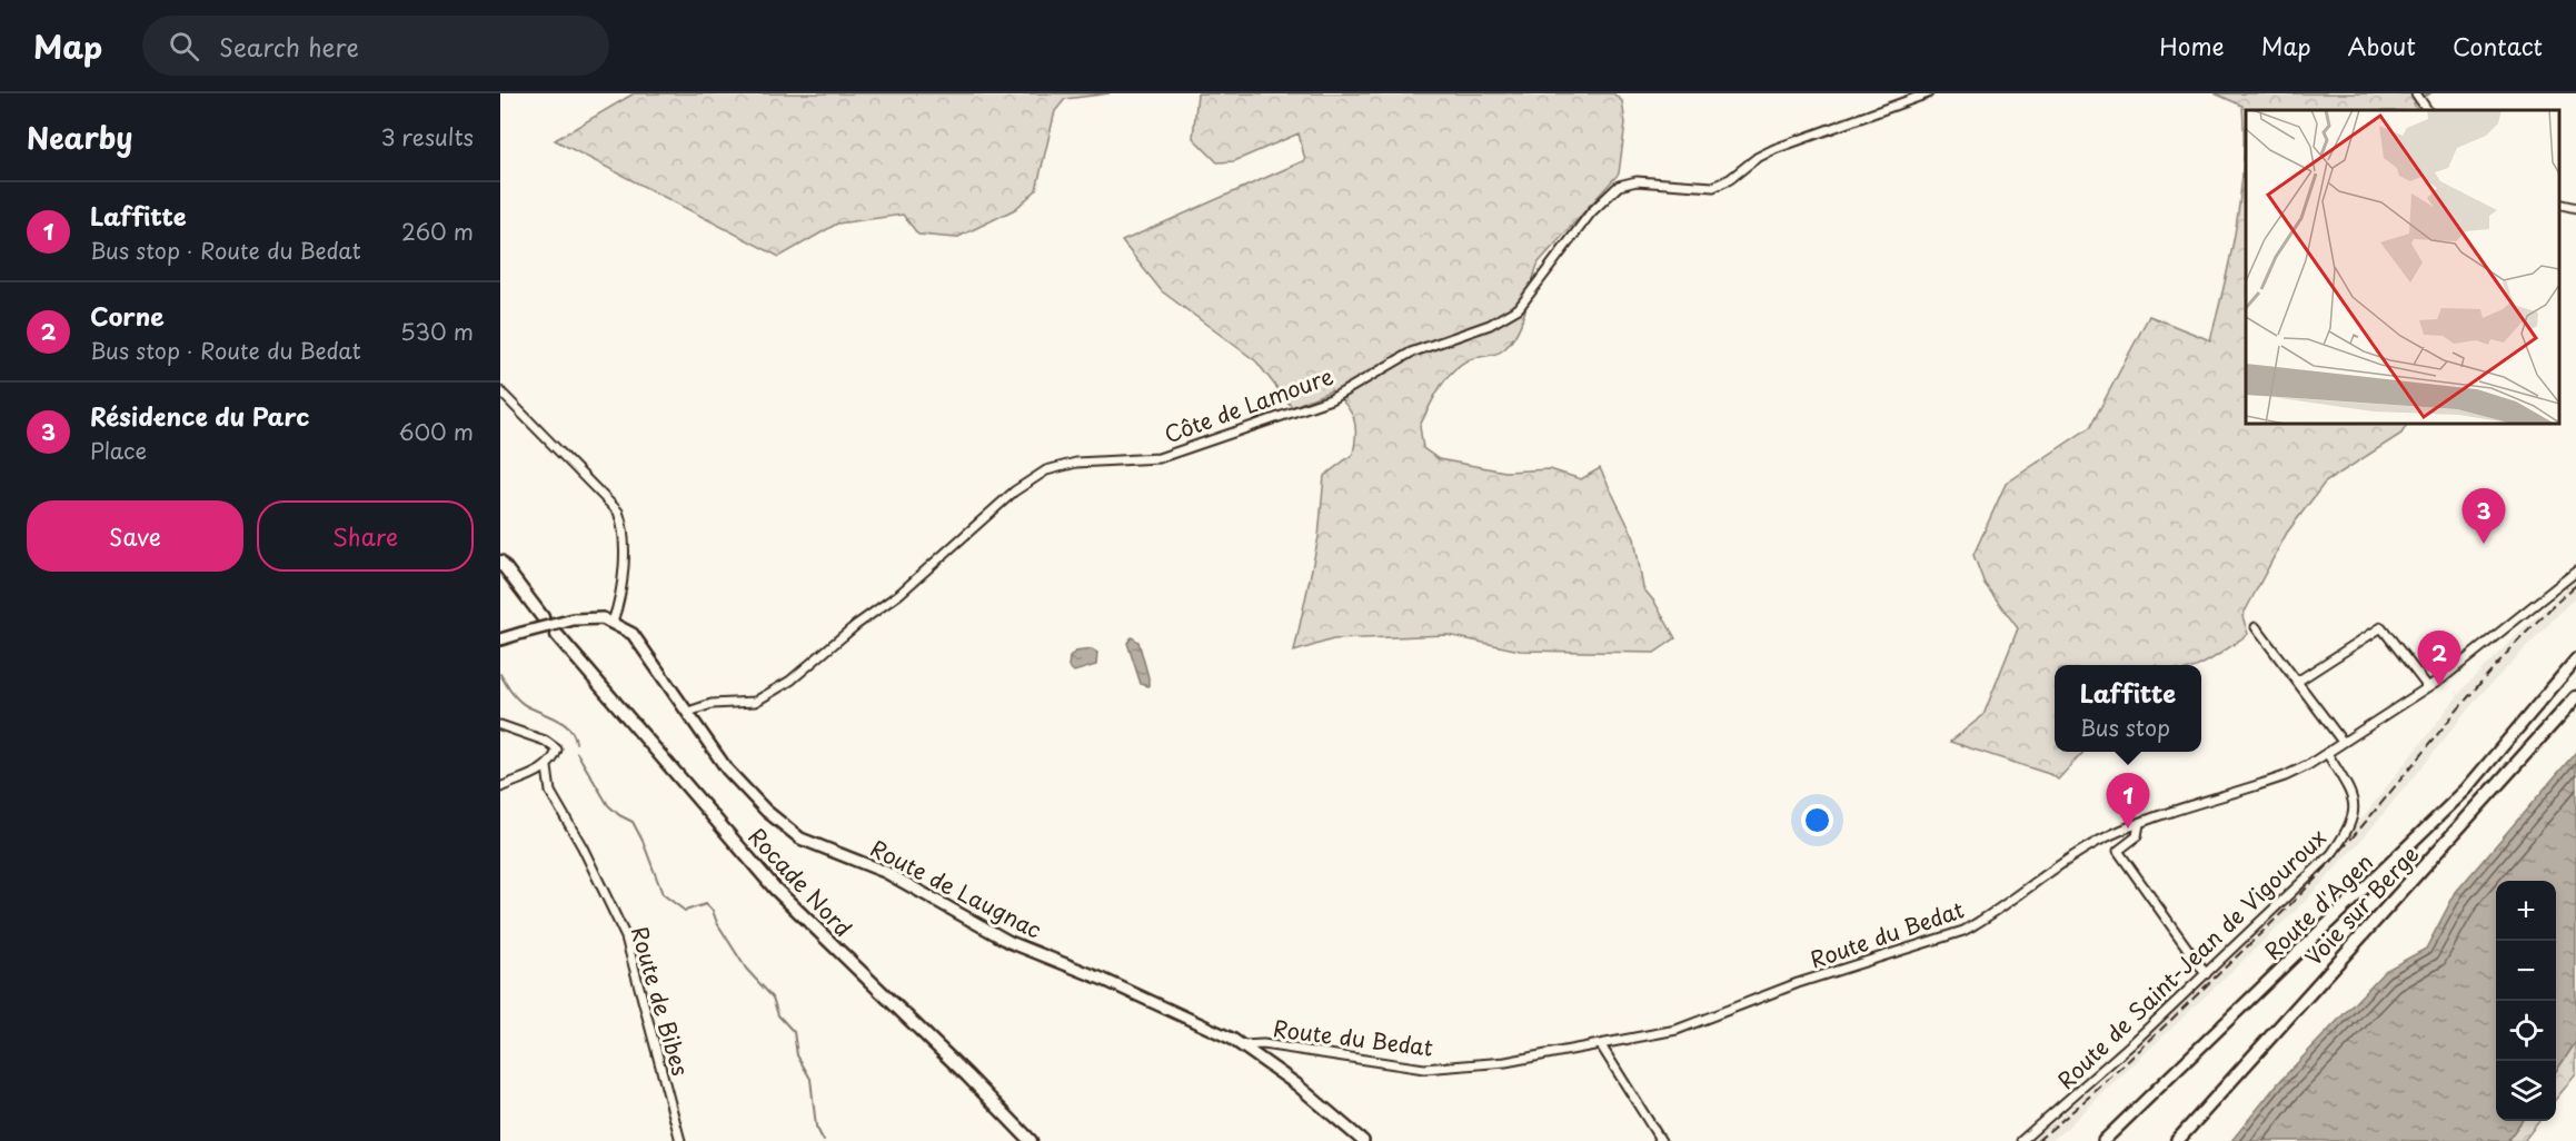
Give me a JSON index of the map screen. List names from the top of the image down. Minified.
{"streets":{"main road":["Rocade Nord","Voie sur Berge"],"street":["Côte de Lamoure","Route de Laugnac","Route d'Agen","Route du Bedat","Route de Saint-Jean de Vigouroux","Route de Bibes"]},"crossings":[["Côte de Lamoure","Route de Laugnac"],["Route de Laugnac","Route du Bedat"],["Route du Bedat","Route de Saint-Jean de Vigouroux"]],"page":{"header":"Map","search":"Search here","nav":["Home","Map","About","Contact"],"heading":["Nearby","3 results"],"list":[{"mark":"1","name":"Laffitte","note":"Bus stop · Route du Bedat","value":"260 m"},{"mark":"2","name":"Corne","note":"Bus stop · Route du Bedat","value":"530 m"},{"mark":"3","name":"Résidence du Parc","note":"Place","value":"600 m"}],"buttons":["Save","Share"],"pins":["3","2","1"],"popup":["Laffitte","Bus stop"],"map_buttons":["+","−"]}}
